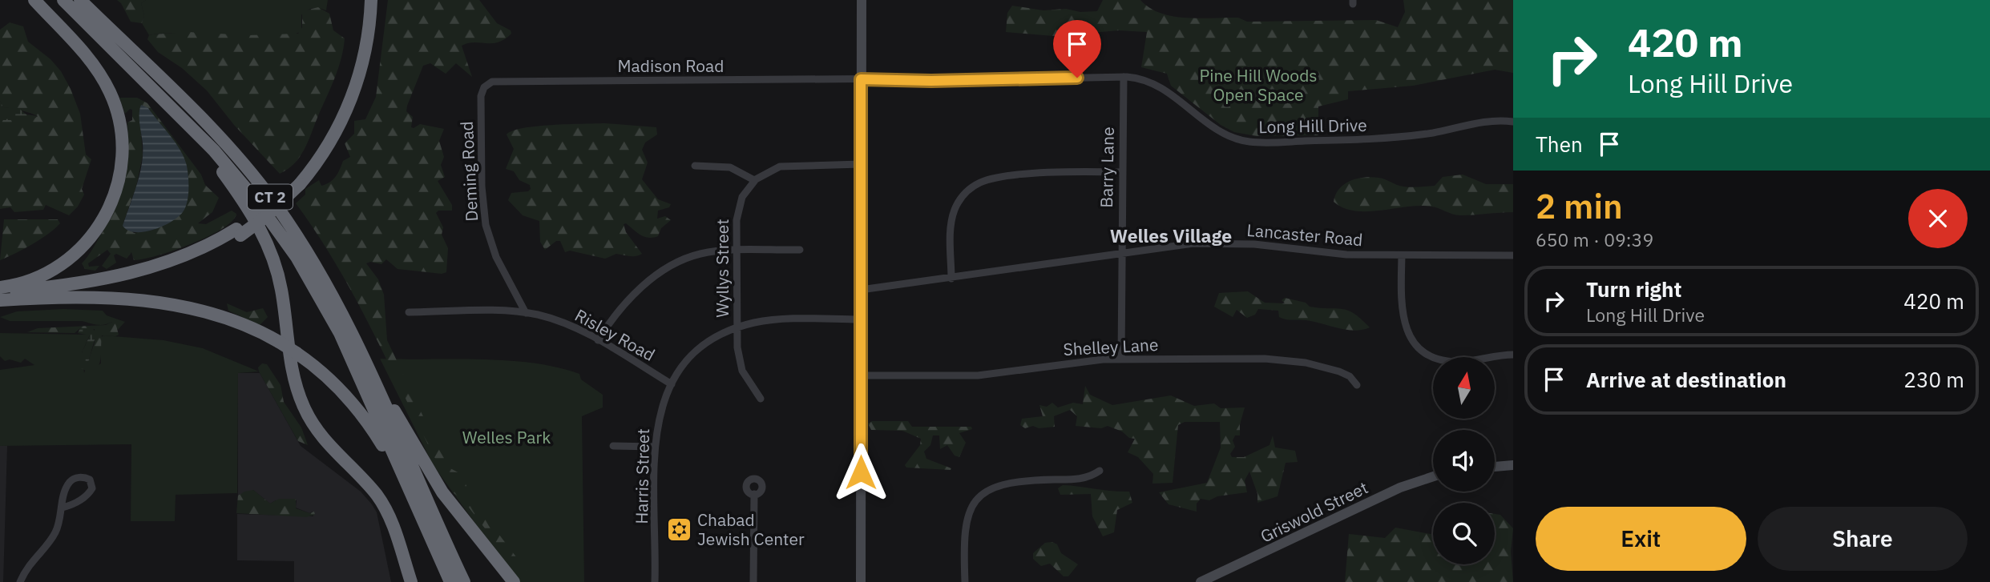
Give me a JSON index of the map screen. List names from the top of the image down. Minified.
{"streets":{"highway":["CT 2"],"main road":["Griswold Street"],"street":["Madison Road","Long Hill Drive","Barry Lane","Deming Road","Lancaster Road","Wyllys Street","Risley Road","Shelley Lane","Harris Street"]},"crossings":[["Madison Road","Long Hill Drive"],["Madison Road","Deming Road"],["Long Hill Drive","Barry Lane"],["Barry Lane","Lancaster Road"],["Barry Lane","Shelley Lane"],["Deming Road","Risley Road"],["Wyllys Street","Harris Street"],["Risley Road","Harris Street"]],"districts":["Welles Village"],"parks":["Pine Hill Woods Open Space","Welles Park"],"places":{"synagogue":["Chabad Jewish Center"]},"north":"top","page":{"turn":["420 m","Long Hill Drive"],"then":"Then","heading":["2 min","650 m · 09:39"],"list":[{"name":"Turn right","note":"Long Hill Drive","value":"420 m"},{"name":"Arrive at destination","value":"230 m"}],"buttons":["Exit","Share"]}}
